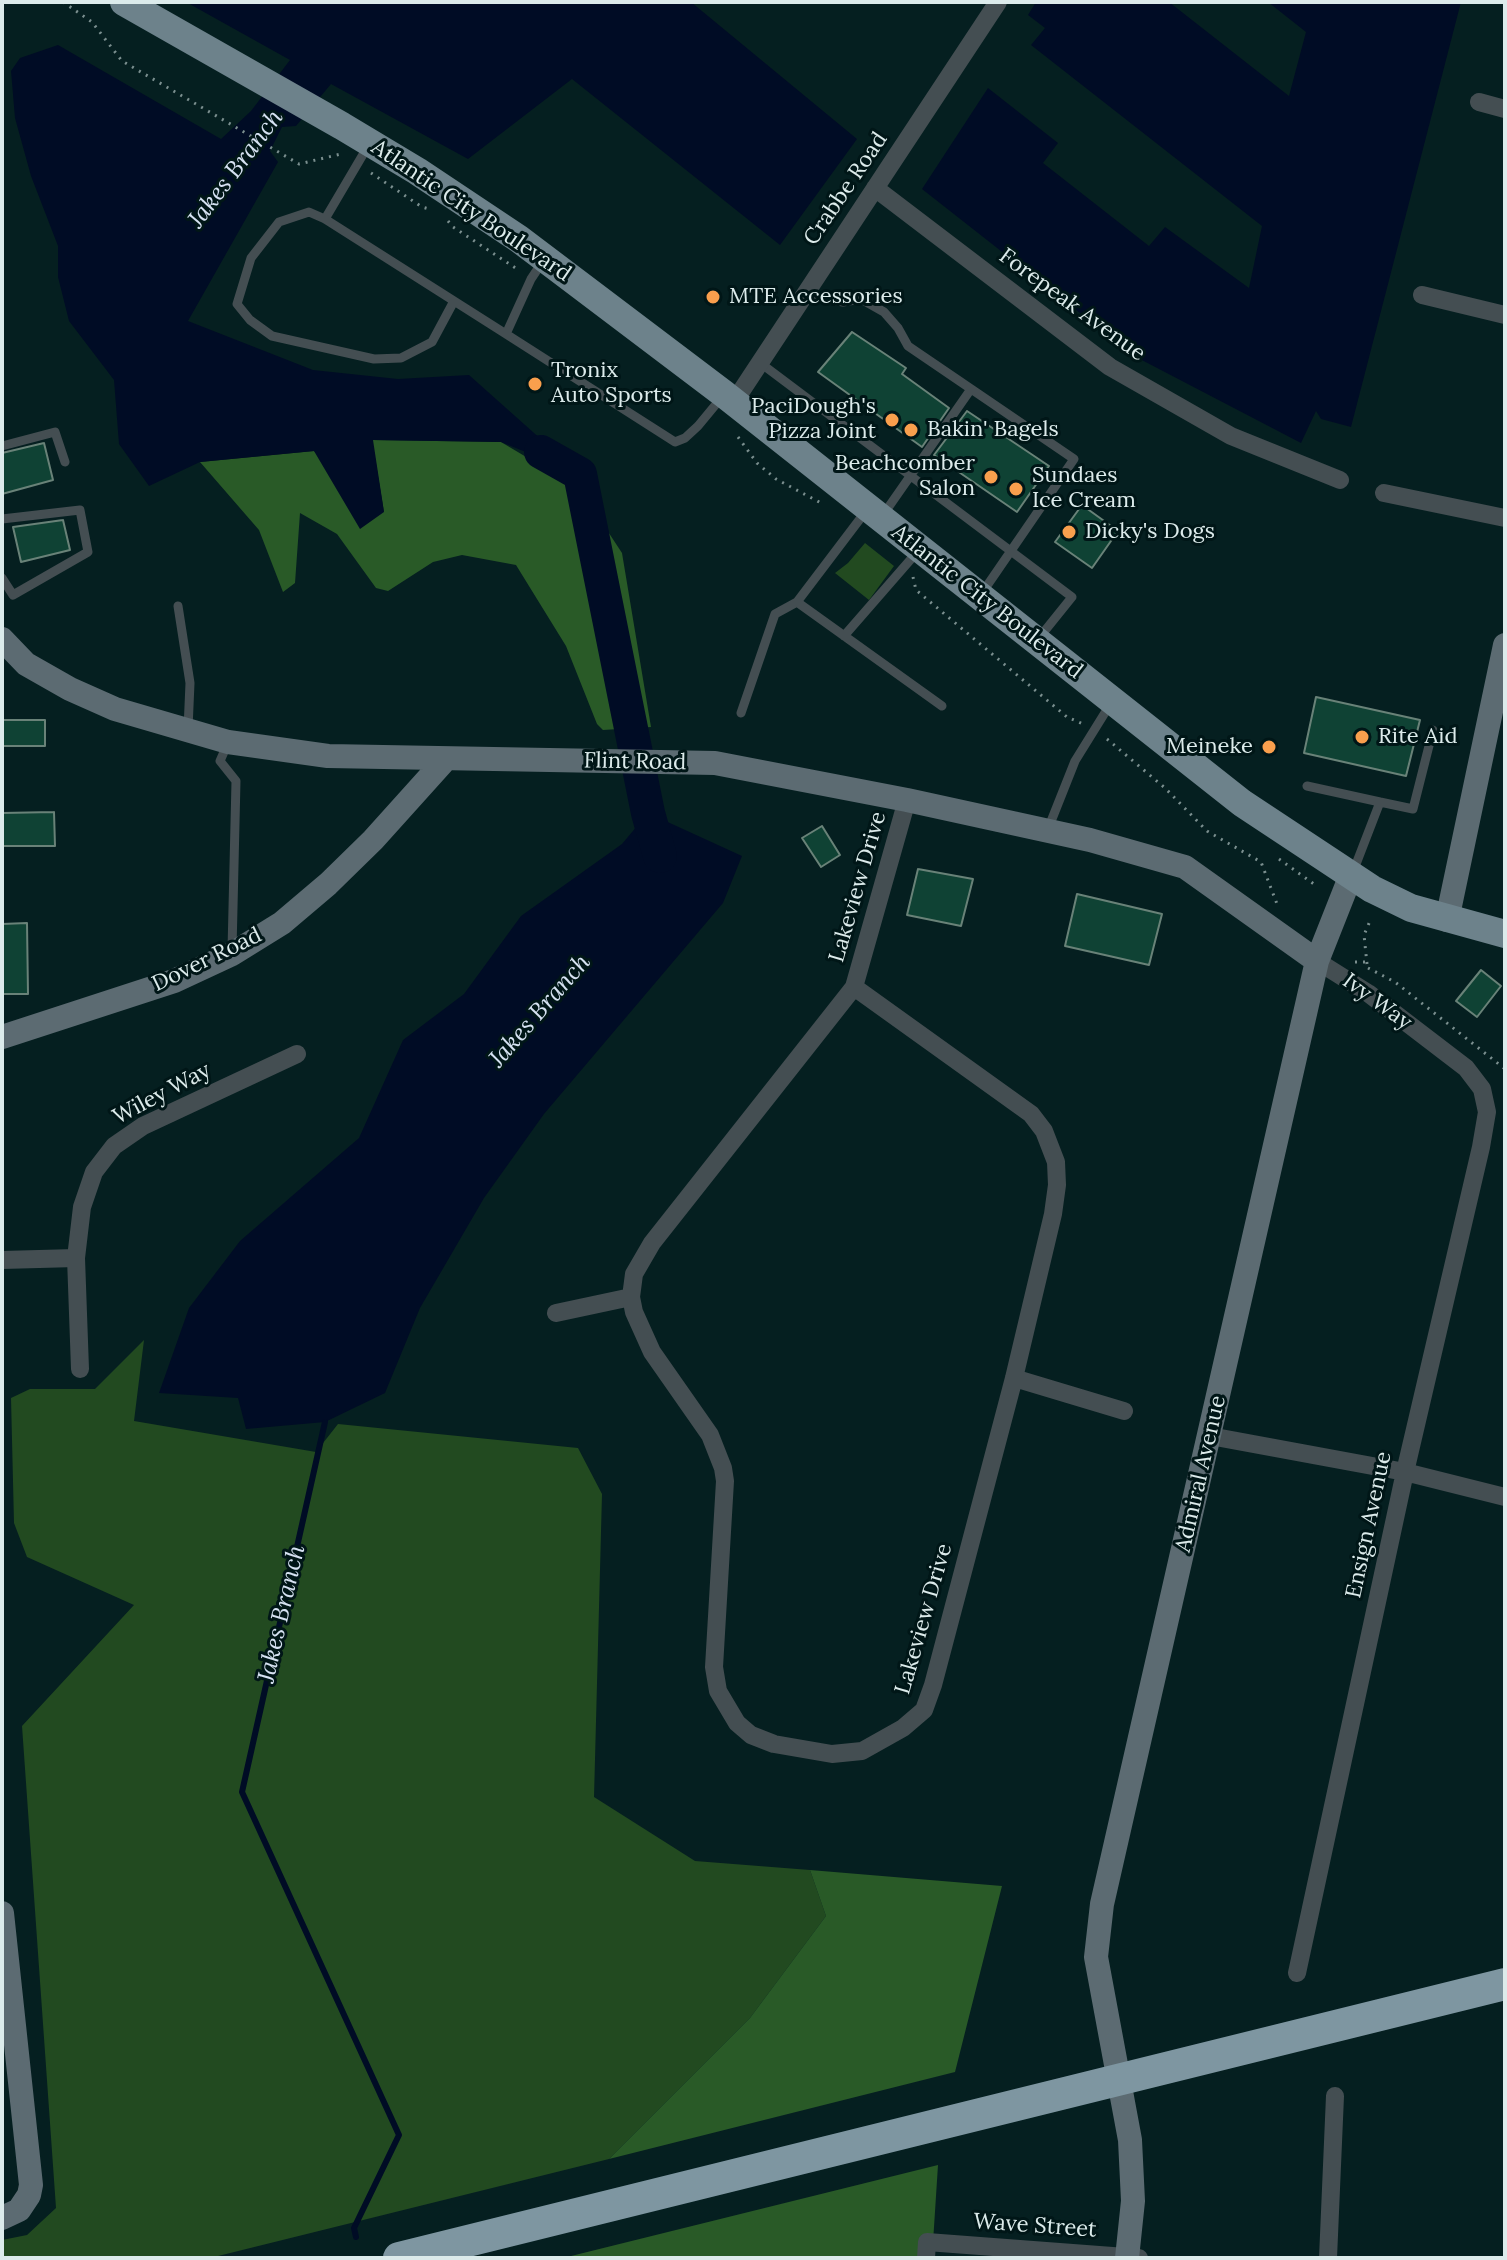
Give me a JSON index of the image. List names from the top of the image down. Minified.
{"streets":{"main road":["Atlantic City Boulevard"],"street":["Crabbe Road","Forepeak Avenue","Flint Road","Lakeview Drive","Dover Road","Ivy Way","Wiley Way","Admiral Avenue","Ensign Avenue","Wave Street"]},"crossings":[["Crabbe Road","Atlantic City Boulevard"],["Crabbe Road","Forepeak Avenue"],["Atlantic City Boulevard","Admiral Avenue"],["Flint Road","Lakeview Drive"],["Flint Road","Dover Road"],["Flint Road","Ivy Way"],["Ivy Way","Admiral Avenue"],["Ivy Way","Ensign Avenue"],["Admiral Avenue","Wave Street"]],"water":["Jakes Branch"],"places":["MTE Accessories","Tronix Auto Sports","PaciDough's Pizza Joint","Bakin' Bagels","Beachcomber Salon","Sundaes Ice Cream","Dicky's Dogs","Rite Aid","Meineke"]}
